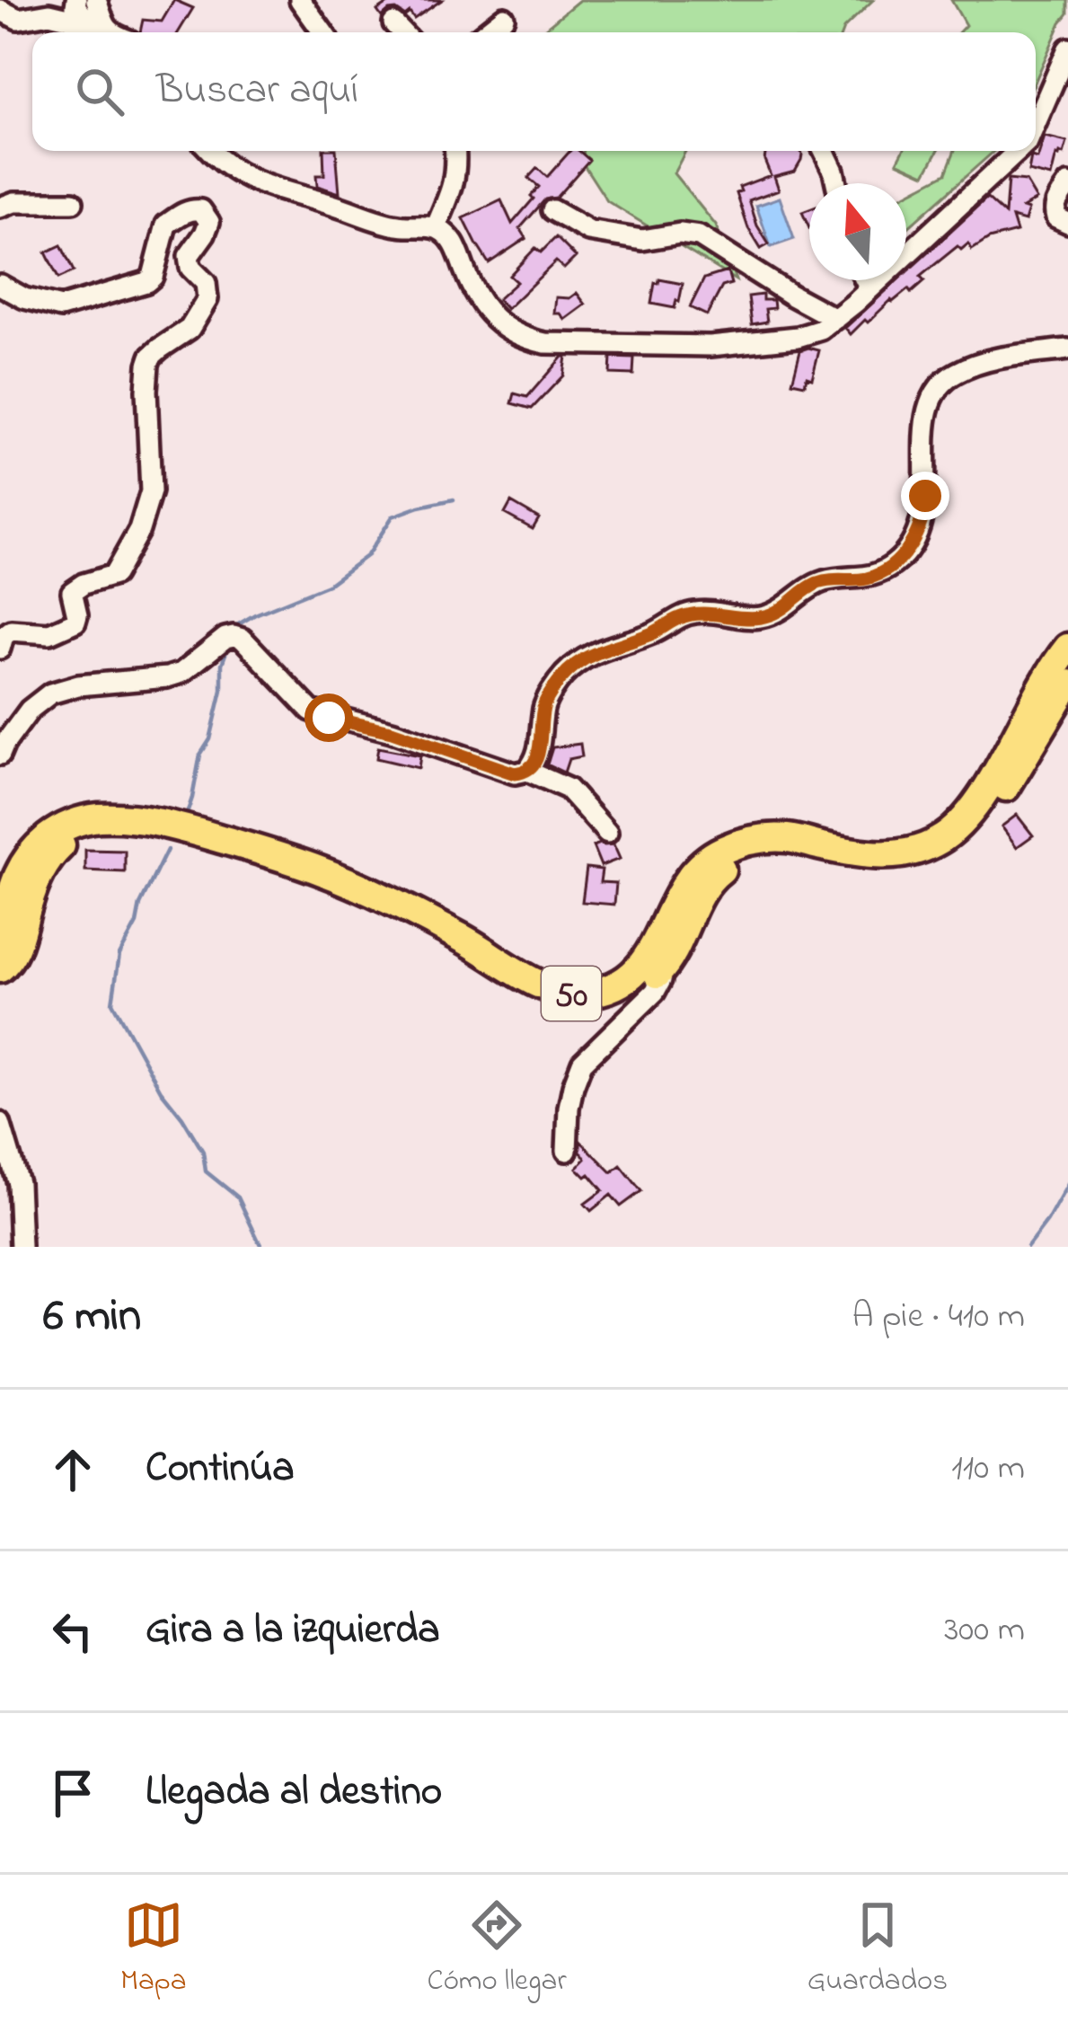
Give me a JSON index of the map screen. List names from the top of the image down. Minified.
{"streets":{"highway":["50"]},"north":"top","page":{"search":"Buscar aquí","heading":["6 min","A pie · 410 m"],"list":[["Continúa","110 m"],["Gira a la izquierda","300 m"],"Llegada al destino"],"nav":["Mapa","Cómo llegar","Guardados"]}}
